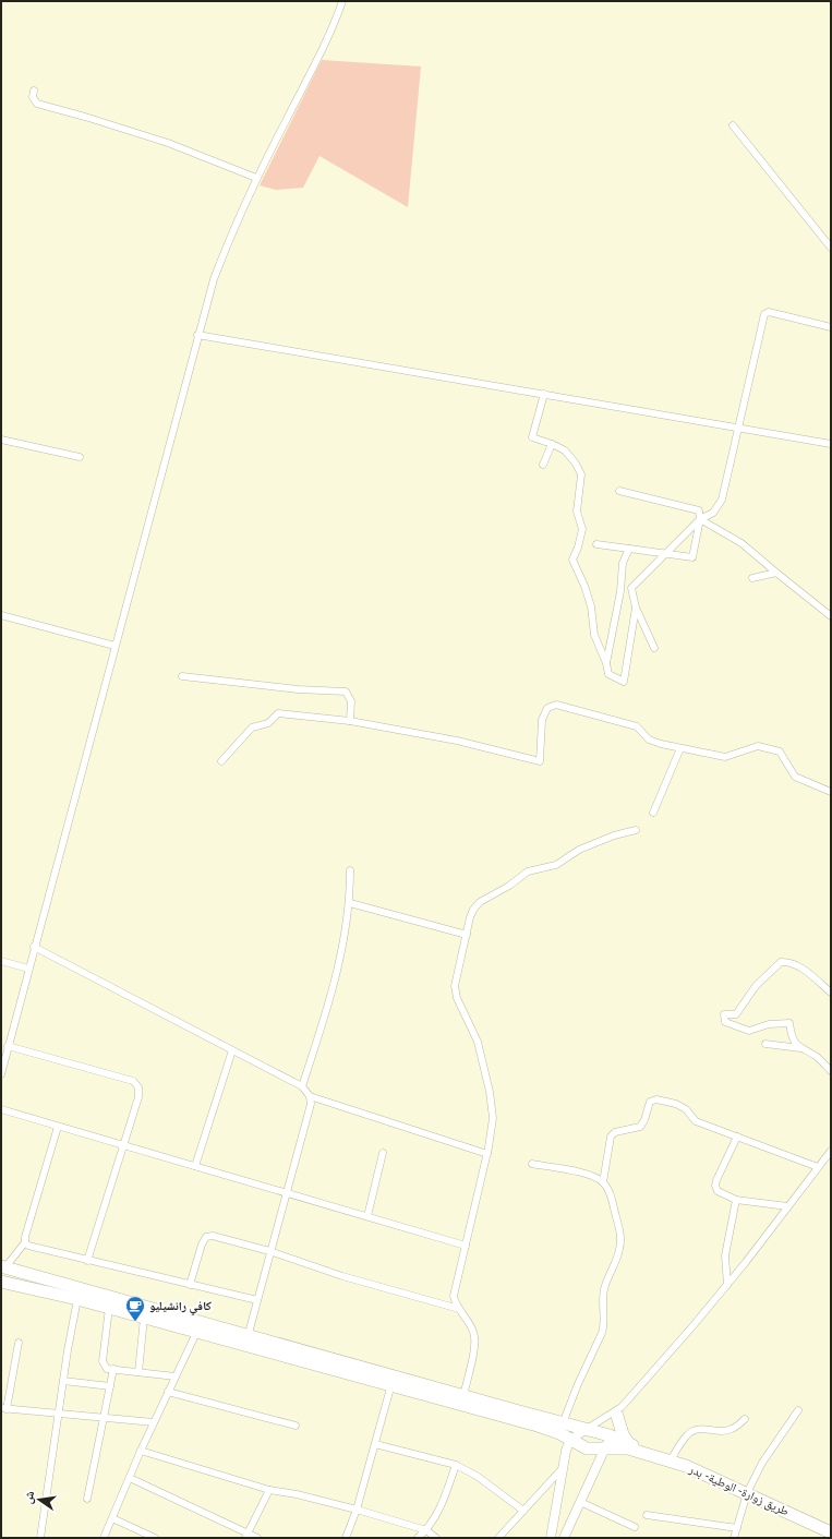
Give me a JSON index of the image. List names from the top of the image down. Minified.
{"streets":{"highway":["طريق زوارة- الوطية- بدر"]},"places":{"cafe":["كافي رانشيليو"]},"north":"left"}
